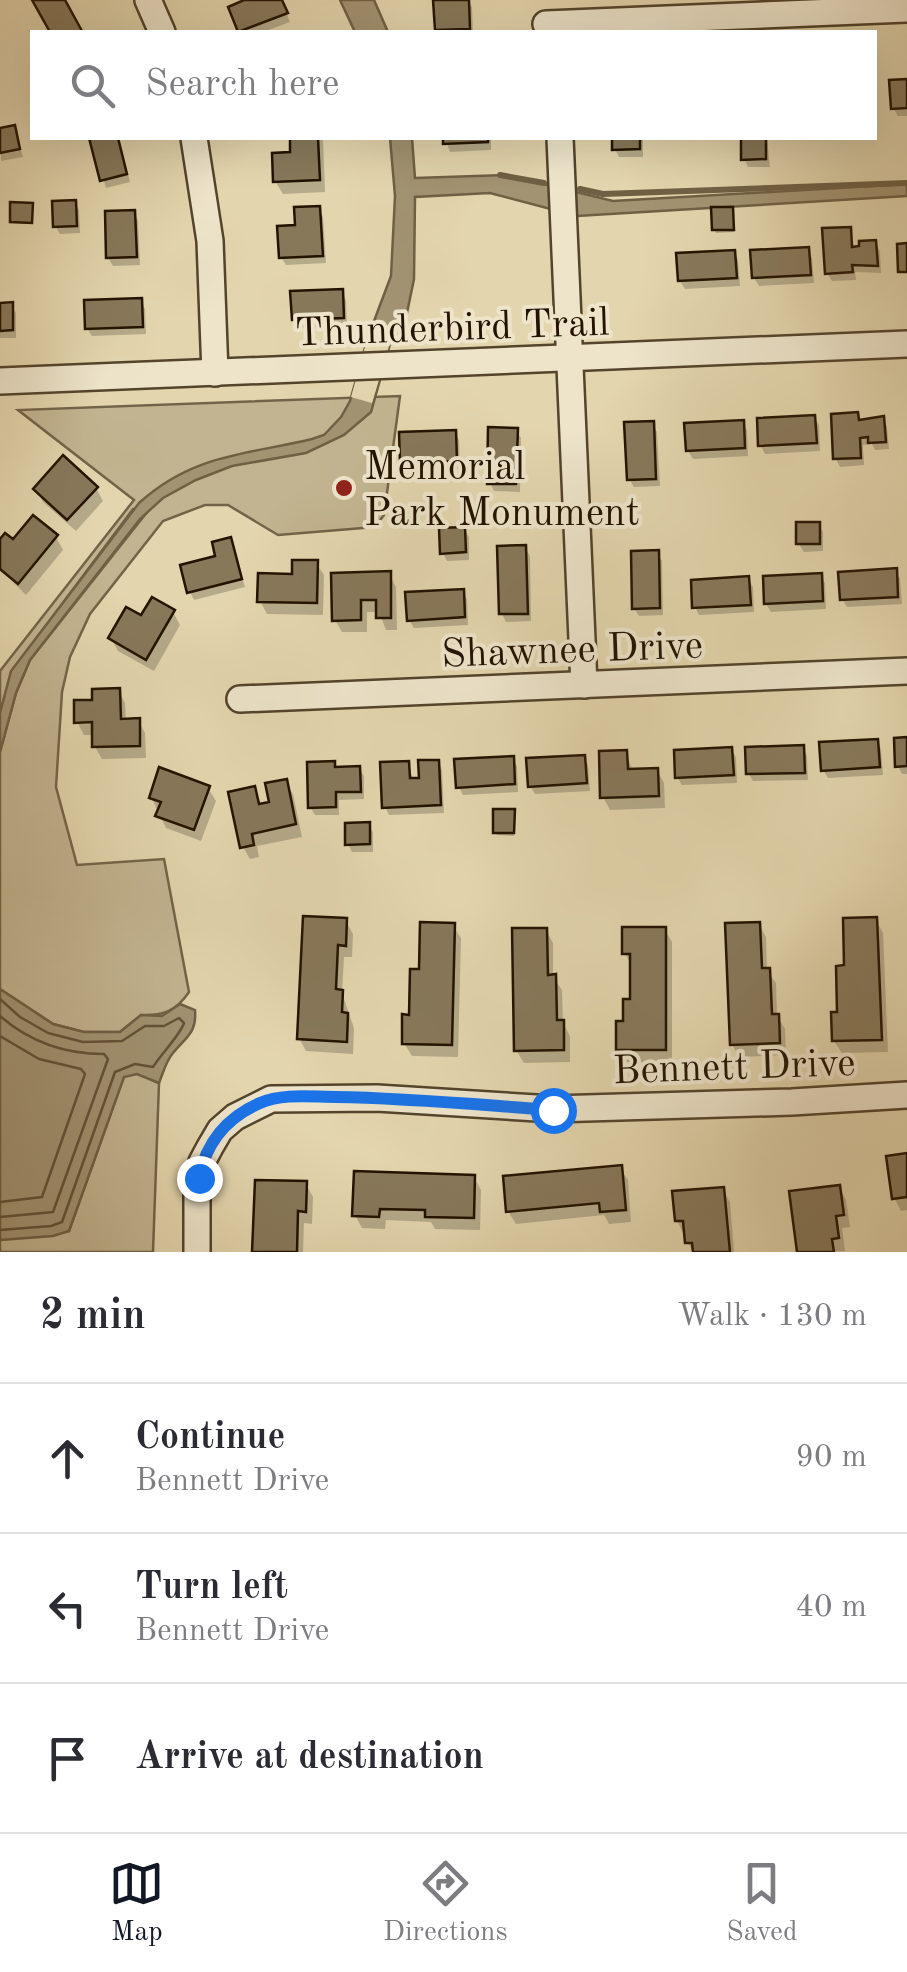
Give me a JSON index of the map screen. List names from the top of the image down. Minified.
{"streets":{"street":["Thunderbird Trail","Shawnee Drive","Bennett Drive"]},"places":["Memorial Park Monument"],"page":{"search":"Search here","heading":["2 min","Walk · 130 m"],"list":[["Continue","Bennett Drive","90 m"],["Turn left","Bennett Drive","40 m"],"Arrive at destination"],"nav":["Map","Directions","Saved"]}}
